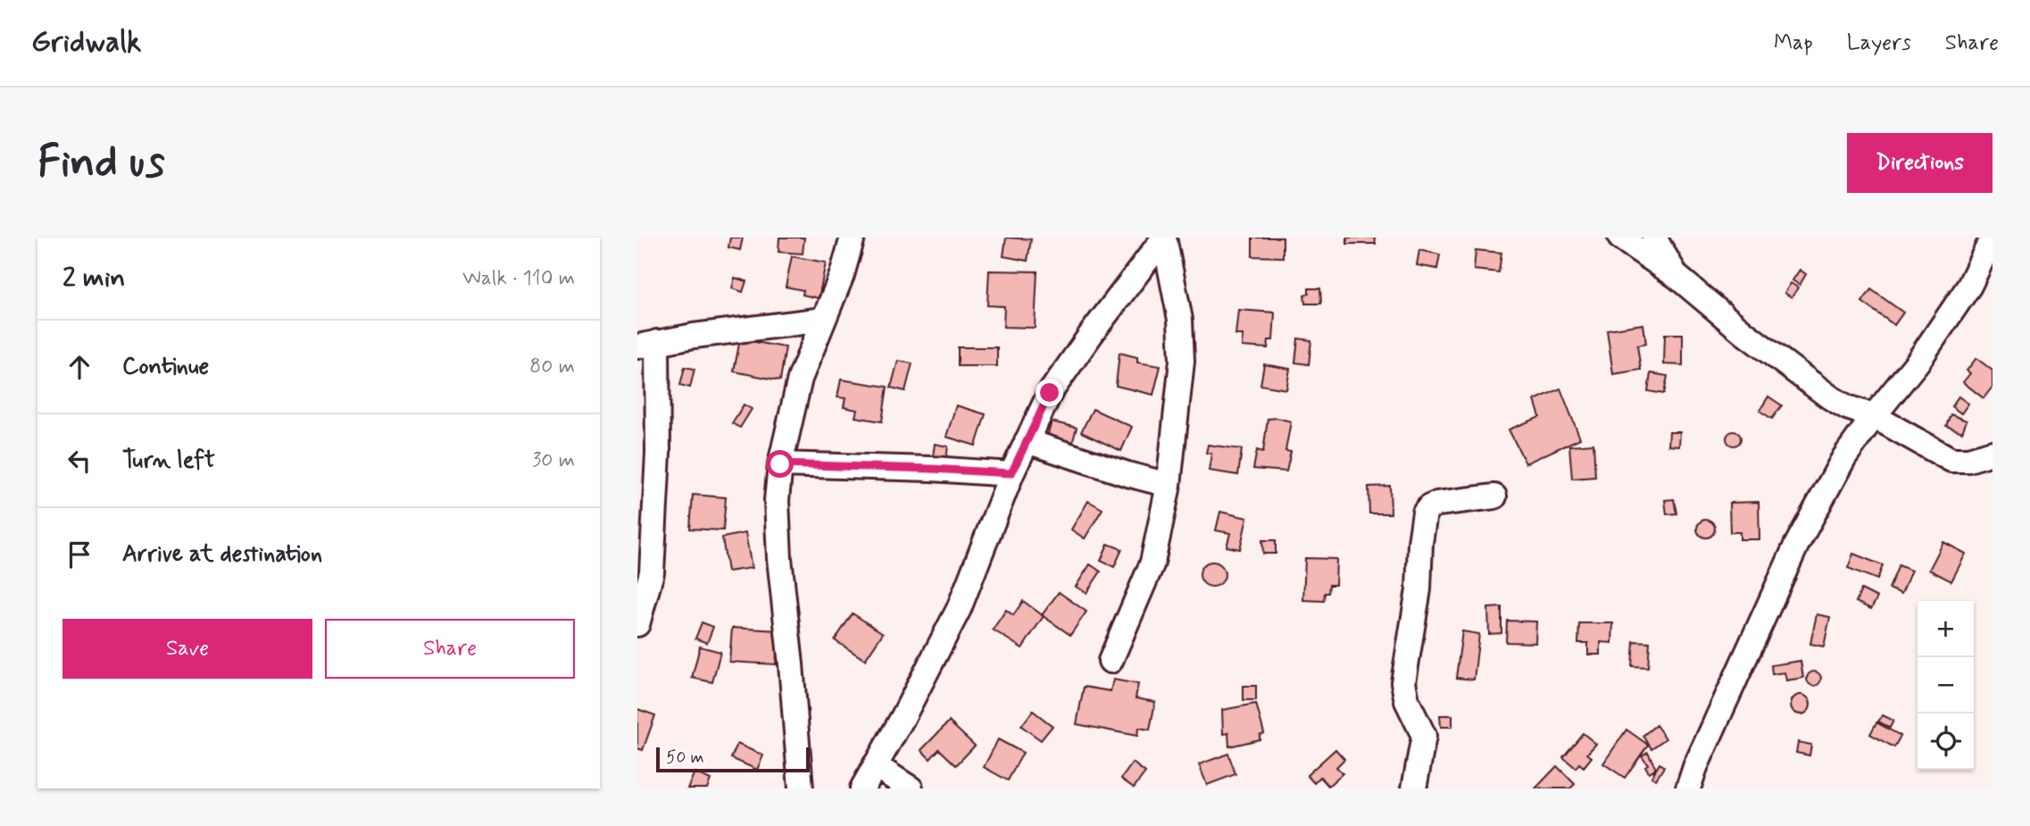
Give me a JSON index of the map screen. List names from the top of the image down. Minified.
{"scale_bar":"50 m","page":{"header":"Gridwalk","nav":["Map","Layers","Share"],"buttons":["Directions",["Save","Share"]],"title":"Find us","heading":["2 min","Walk · 110 m"],"list":[["Continue","80 m"],["Turn left","30 m"],"Arrive at destination"],"map_buttons":["+","−"],"scale":"50 m"}}
